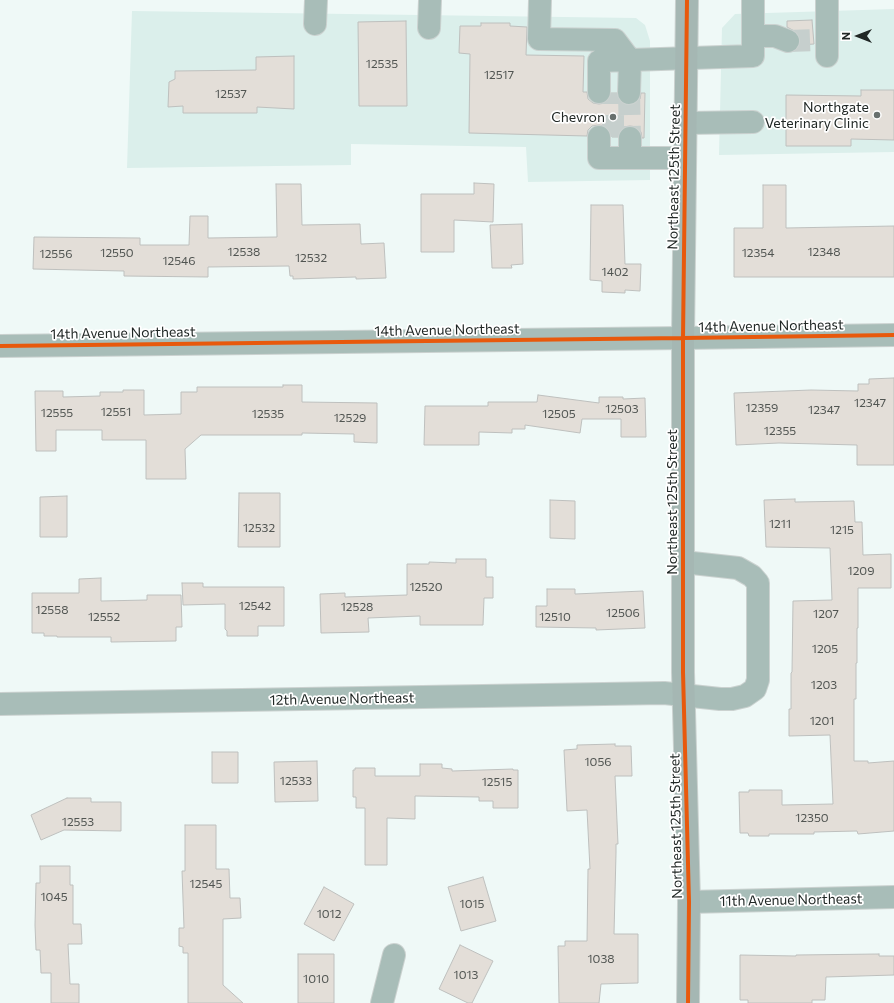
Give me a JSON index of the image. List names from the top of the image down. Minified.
{"streets":{"main road":["Northeast 125th Street"],"street":["14th Avenue Northeast","12th Avenue Northeast","11th Avenue Northeast"]},"crossings":[["Northeast 125th Street","14th Avenue Northeast"],["Northeast 125th Street","12th Avenue Northeast"],["Northeast 125th Street","11th Avenue Northeast"]],"places":["Northgate Veterinary Clinic","Chevron"],"house_numbers":["12535","12517","12537","12538","12348","12550","12354","12556","12532","12546","1402","12347","12359","12503","12347","12551","12555","12535","12505","12529","12355","1211","12532","1215","1209","12520","12542","12528","12558","12506","1207","12552","12510","1205","1203","1201","1056","12533","12515","12350","12553","12545","1045","1015","1012","1038","1013","1010"],"north":"left"}
